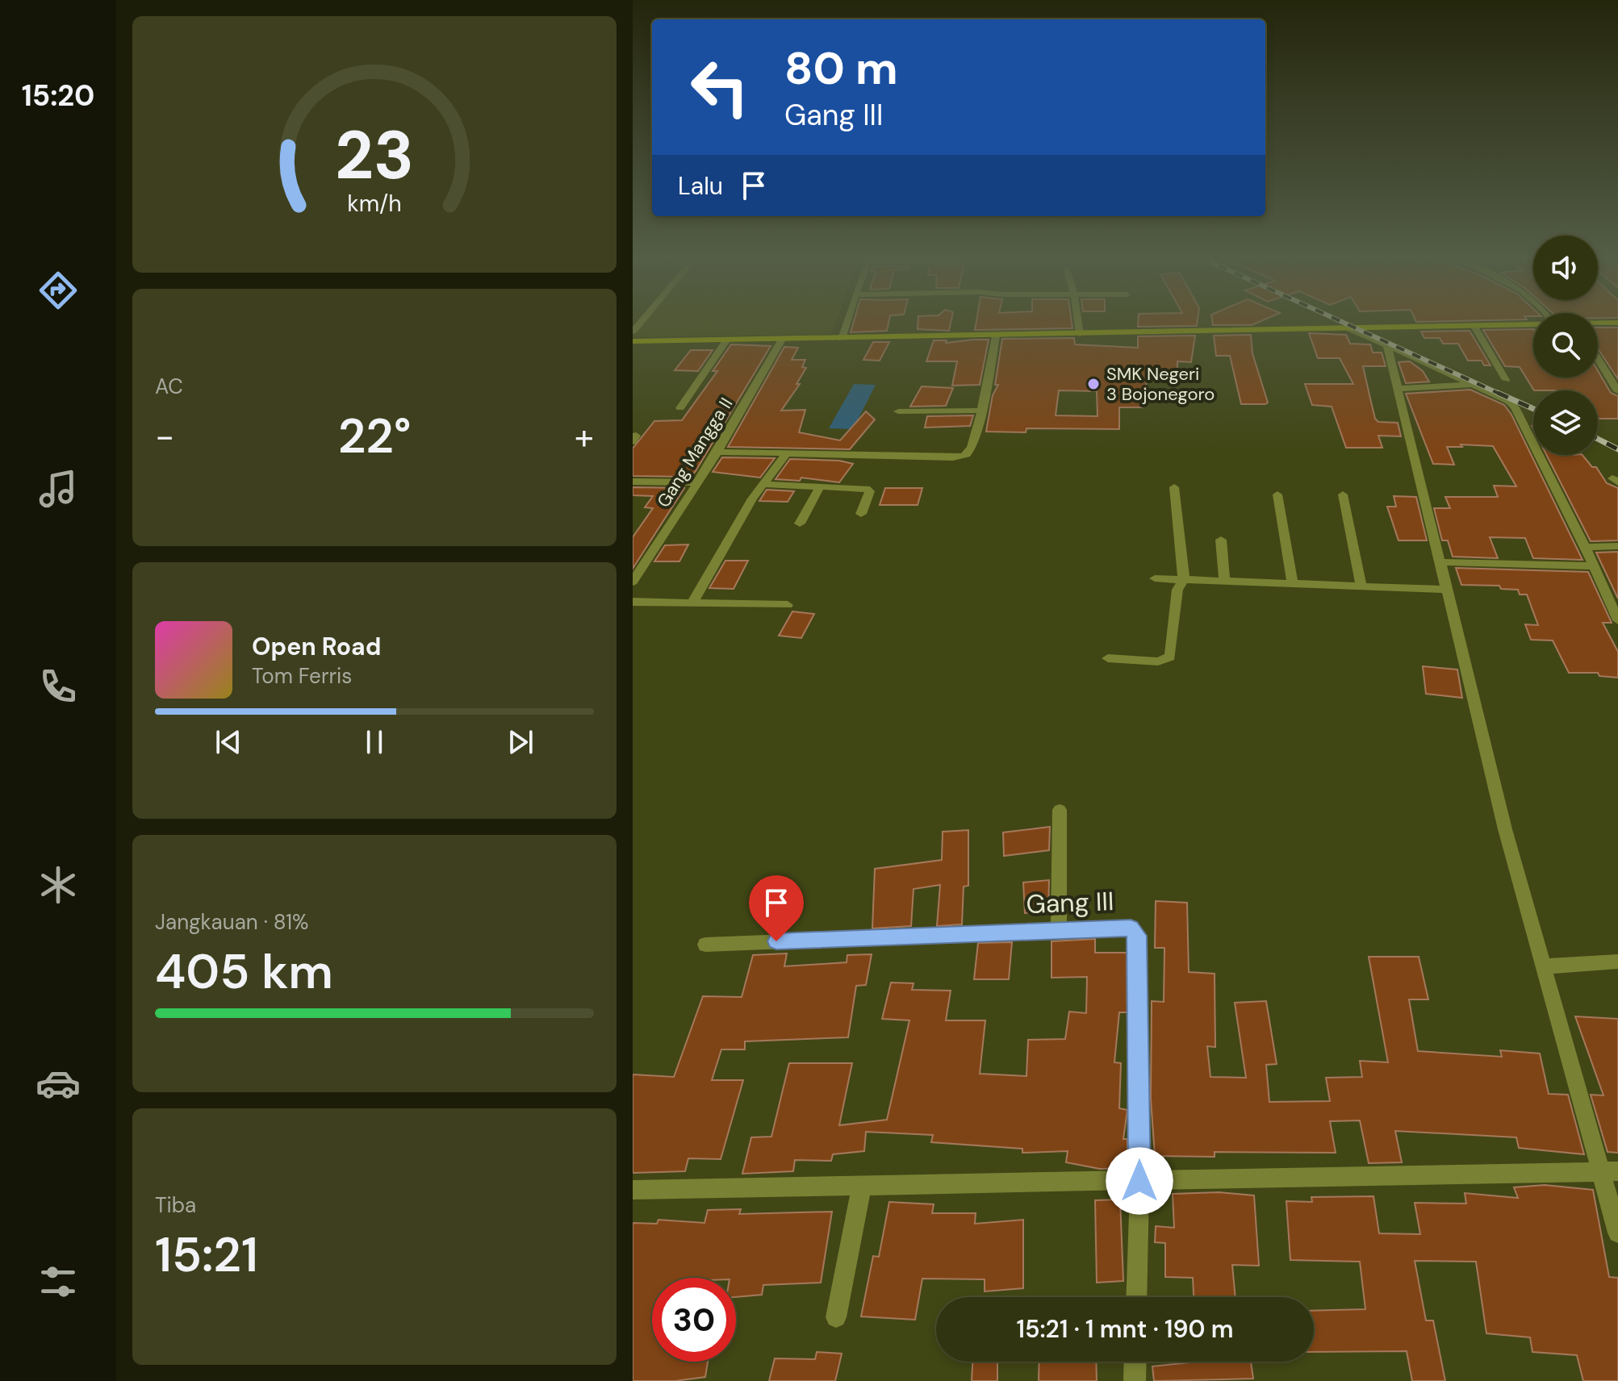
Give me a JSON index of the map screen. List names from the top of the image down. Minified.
{"streets":{"street":["Gang Mangga II","Gang III"]},"places":["SMK Negeri 3 Bojonegoro"],"page":{"tabs":"15:20","turn":["80 m","Gang III"],"then":"Lalu","tile":["AC",["Jangkauan · 81%","405 km"],["Tiba","15:21"]],"heat":["−","22°","+"],"song":["Open Road","Tom Ferris"],"limit":"30","trip":"15:21 · 1 mnt · 190 m","gauge":["23","km/h"]}}
